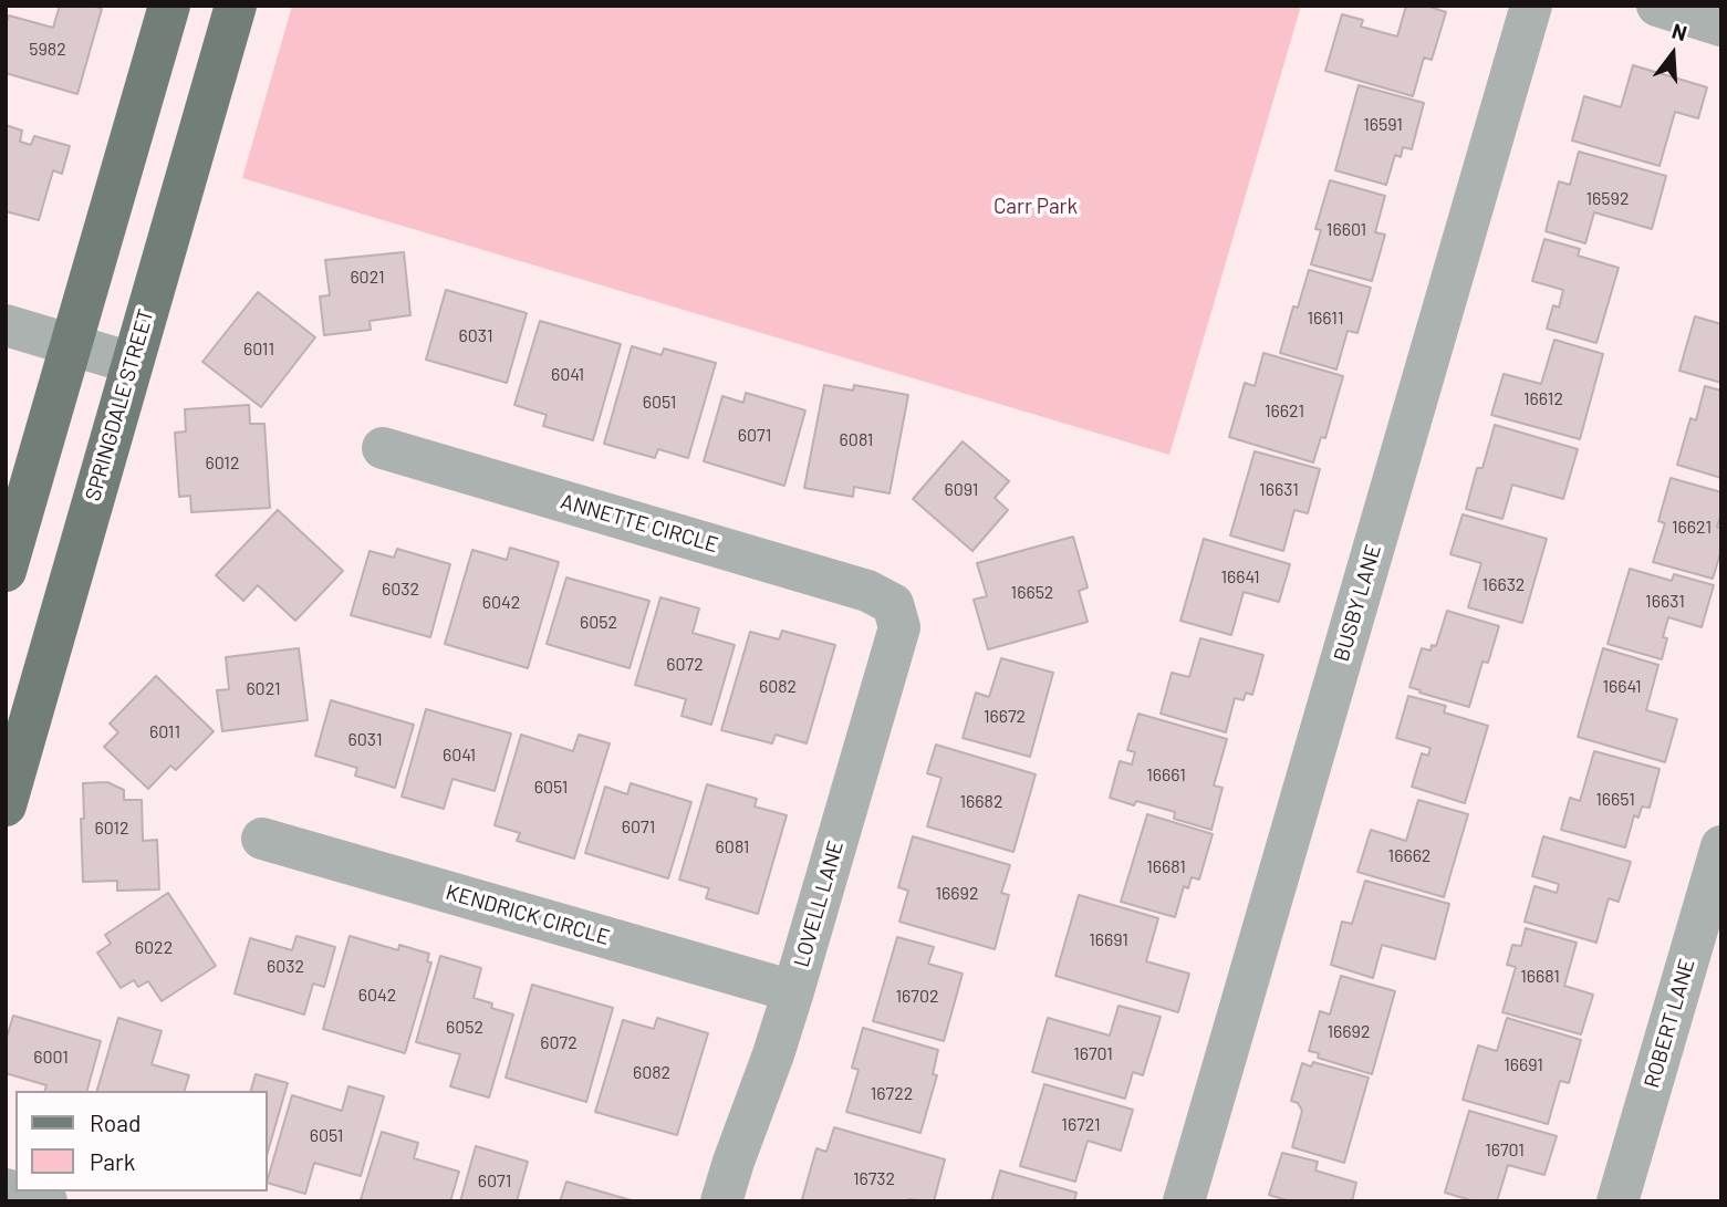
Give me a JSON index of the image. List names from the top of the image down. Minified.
{"streets":{"main road":["SPRINGDALE STREET"],"street":["ANNETTE CIRCLE","BUSBY LANE","LOVELL LANE","KENDRICK CIRCLE","ROBERT LANE"]},"crossings":[["ANNETTE CIRCLE","LOVELL LANE"],["LOVELL LANE","KENDRICK CIRCLE"]],"parks":["Carr Park"],"house_numbers":["5982","16591","16592","16601","6021","16611","6031","6011","6041","16612","6051","16621","6071","6081","6012","6091","16631","16621","16641","16632","6032","16652","16631","6042","6052","6072","6082","16641","6021","16672","6011","6031","6041","16661","6051","16651","16682","6071","6012","6081","16662","16681","16692","16691","6022","6032","16681","6042","16702","6052","16692","6072","16701","6001","16691","6082","16722","16721","6051","16701","16732","6071"],"legend":["Road","Park"],"north":"top"}
